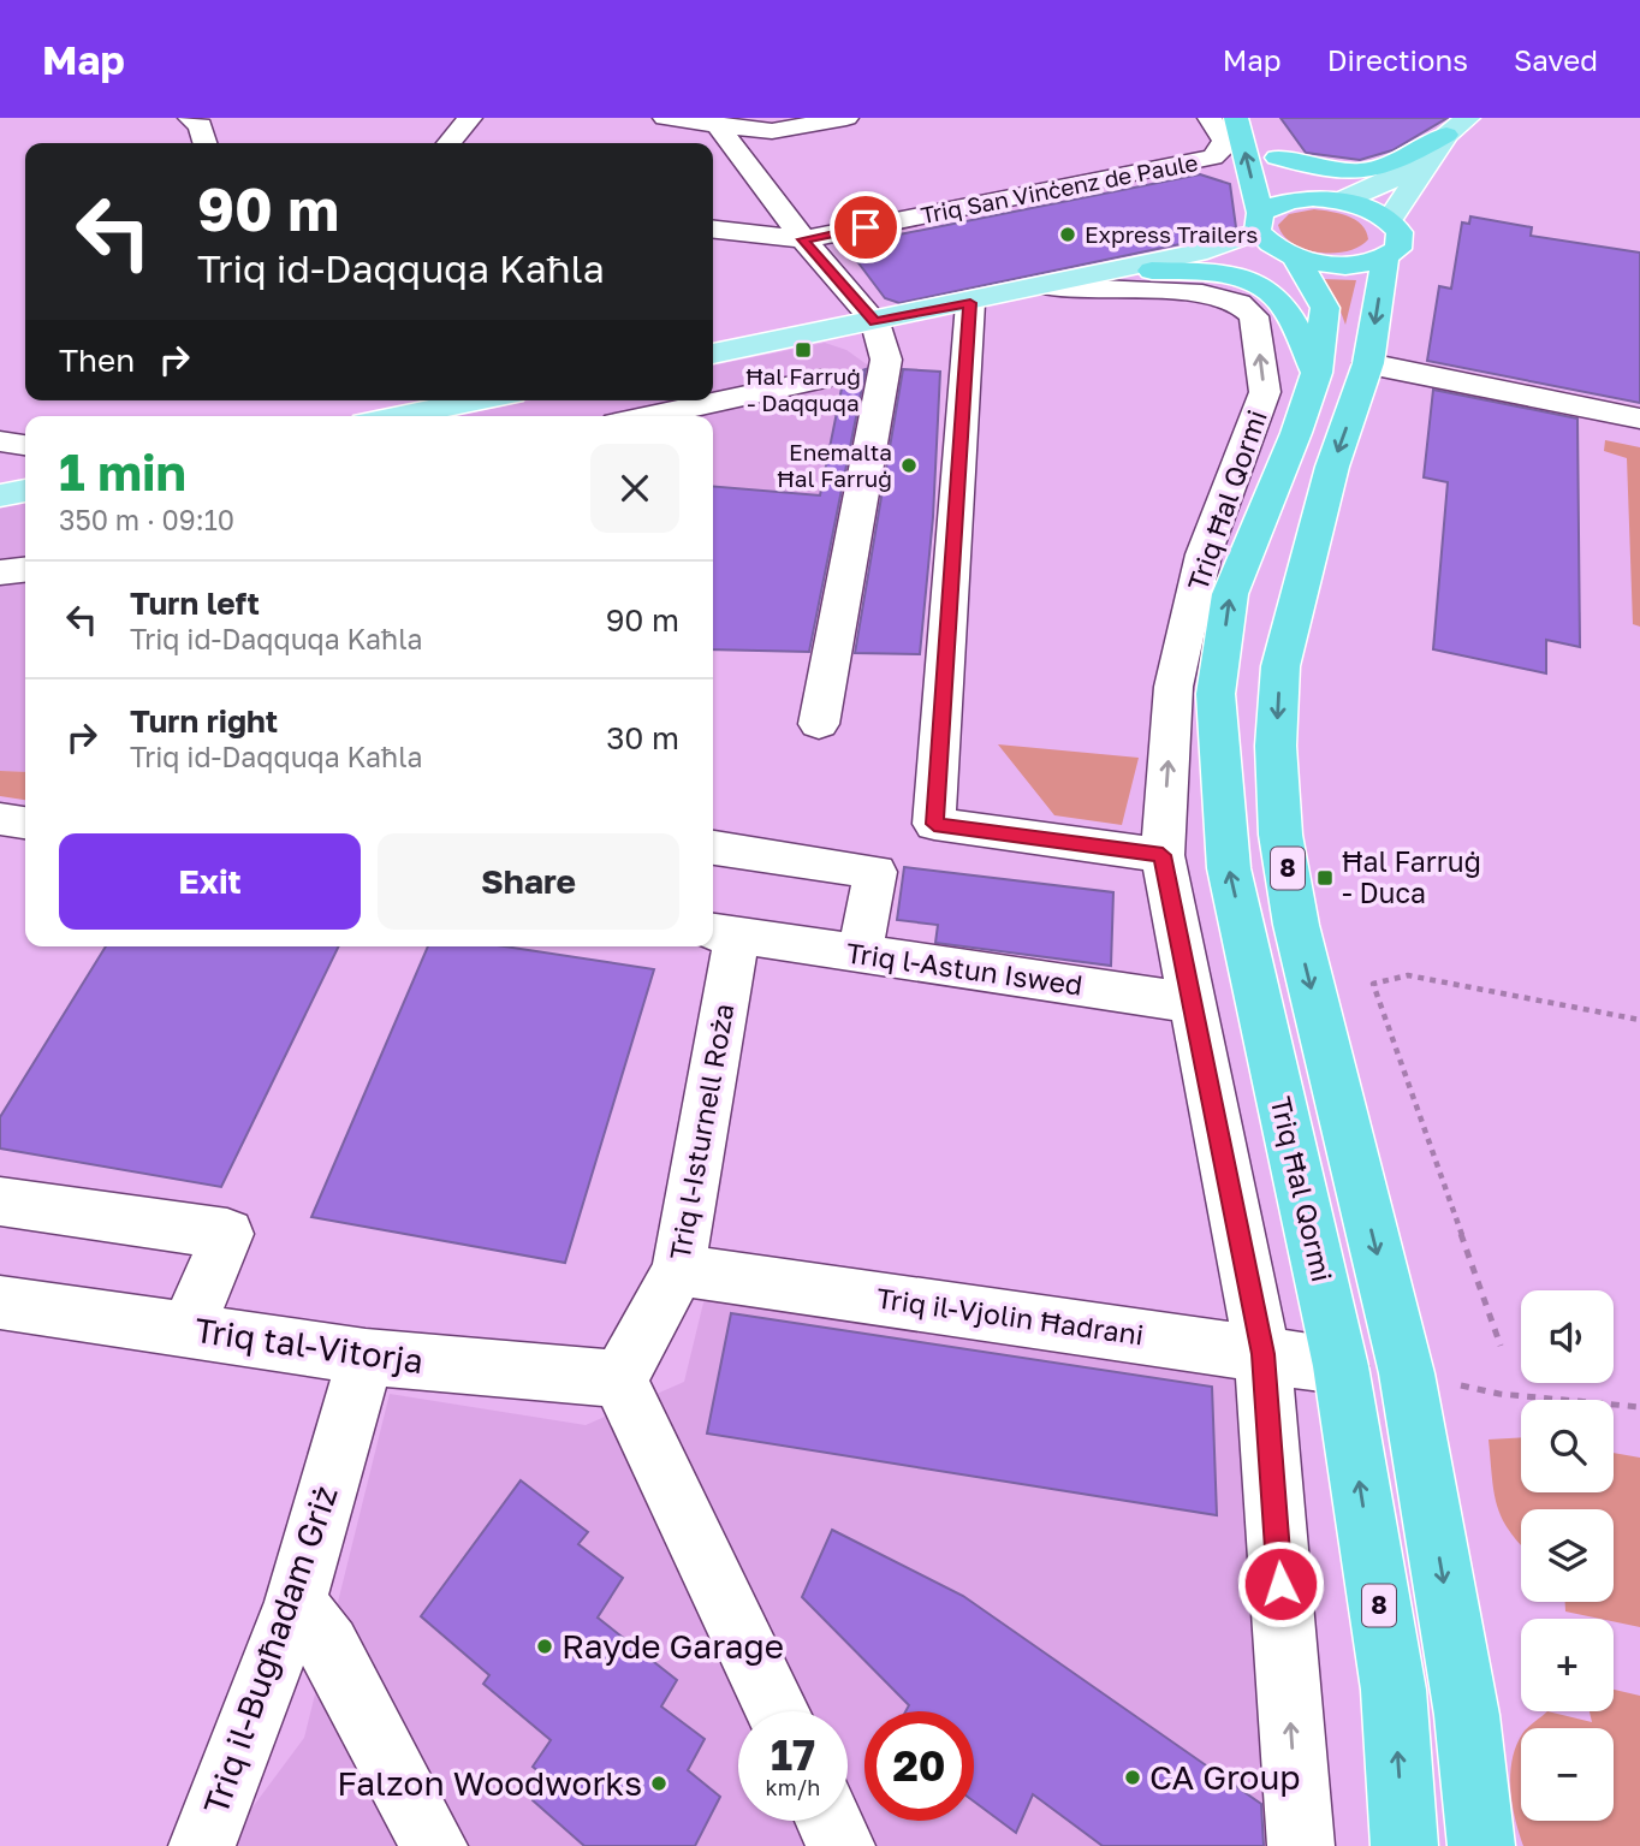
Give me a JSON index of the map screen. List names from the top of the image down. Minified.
{"streets":{"highway":["Triq Ħal Qormi","8"],"street":["Triq San Vinċenz de Paule","Triq l-Astun Iswed","Triq l-Isturnell Roża","Triq il-Vjolin Ħadrani","Triq tal-Vitorja","Triq il-Bugħadam Griż"]},"crossings":[["Triq Ħal Qormi","8"],["Triq Ħal Qormi","Triq l-Astun Iswed"],["Triq Ħal Qormi","Triq il-Vjolin Ħadrani"],["Triq l-Astun Iswed","Triq l-Isturnell Roża"],["Triq l-Isturnell Roża","Triq il-Vjolin Ħadrani"],["Triq l-Isturnell Roża","Triq tal-Vitorja"],["Triq tal-Vitorja","Triq il-Bugħadam Griż"]],"places":{"other":["Express Trailers","Enemalta Ħal Farruġ","Rayde Garage","CA Group","Falzon Woodworks"],"transit":["Ħal Farruġ - Daqquqa","Ħal Farruġ - Duca"]},"page":{"header":"Map","nav":["Map","Directions","Saved"],"turn":["90 m","Triq id-Daqquqa Kaħla"],"then":"Then","heading":["1 min","350 m · 09:10"],"list":[{"name":"Turn left","note":"Triq id-Daqquqa Kaħla","value":"90 m"},{"name":"Turn right","note":"Triq id-Daqquqa Kaħla","value":"30 m"}],"buttons":["Exit","Share"],"map_buttons":["+","−"],"speed":"17 km/h","limit":"20"}}
